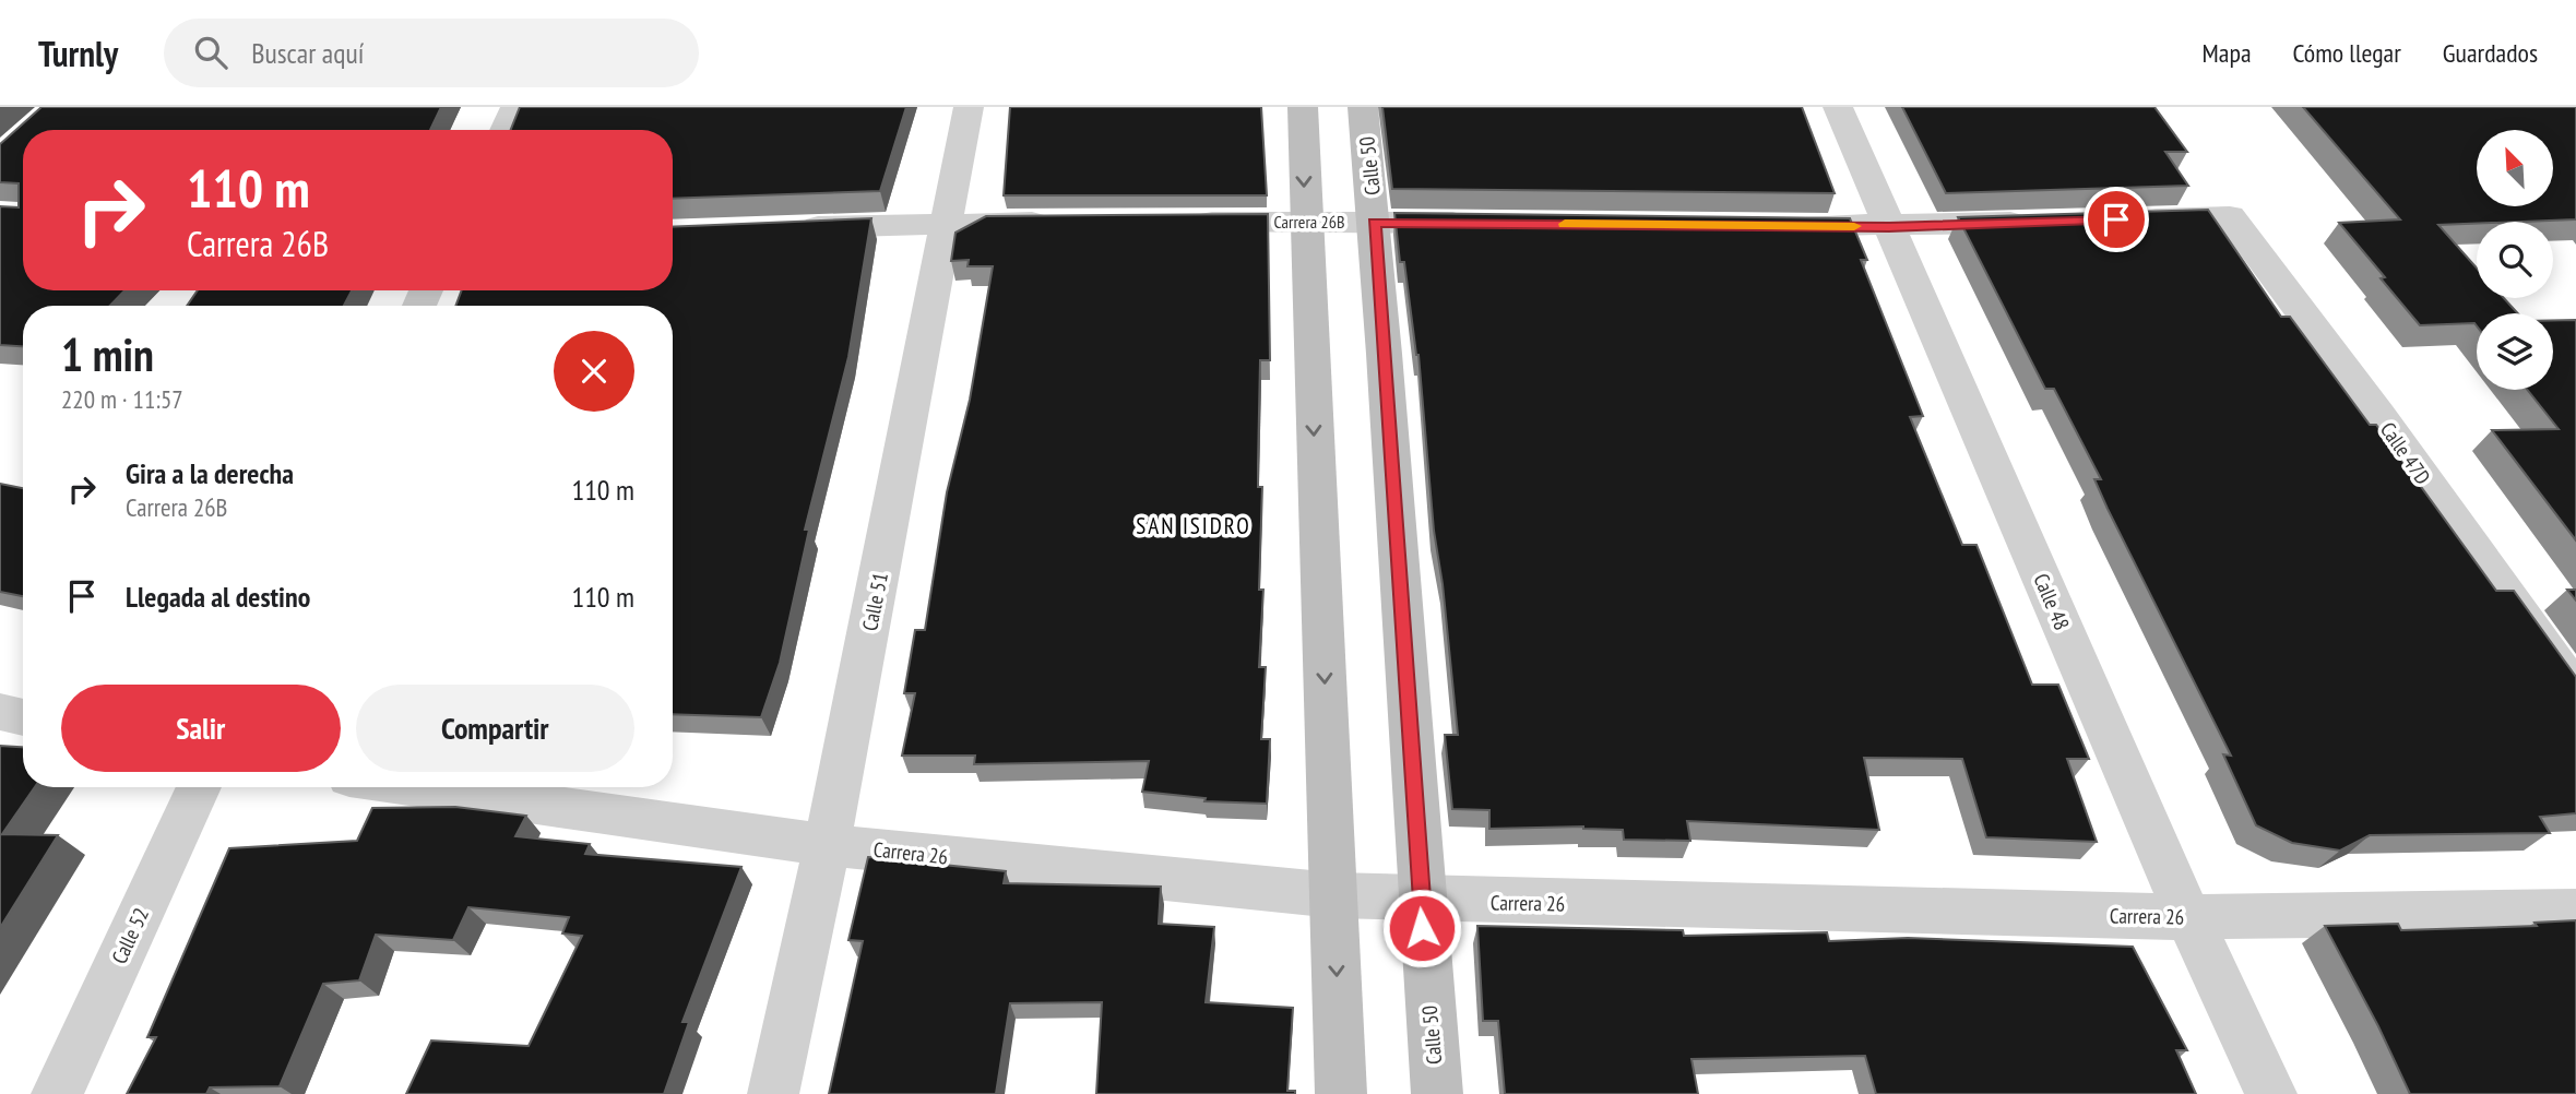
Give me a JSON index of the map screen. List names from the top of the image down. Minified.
{"streets":{"street":["Calle 50","Carrera 26B","Calle 47D","Calle 51","Calle 48","Carrera 26","Calle 52"]},"crossings":[["Calle 50","Carrera 26B"],["Calle 50","Carrera 26"],["Calle 51","Carrera 26"],["Calle 48","Carrera 26"]],"districts":["SAN ISIDRO"],"north":"top left","page":{"header":"Turnly","search":"Buscar aquí","nav":["Mapa","Cómo llegar","Guardados"],"turn":["110 m","Carrera 26B"],"heading":["1 min","220 m · 11:57"],"list":[{"name":"Gira a la derecha","note":"Carrera 26B","value":"110 m"},{"name":"Llegada al destino","value":"110 m"}],"buttons":["Salir","Compartir"]}}
